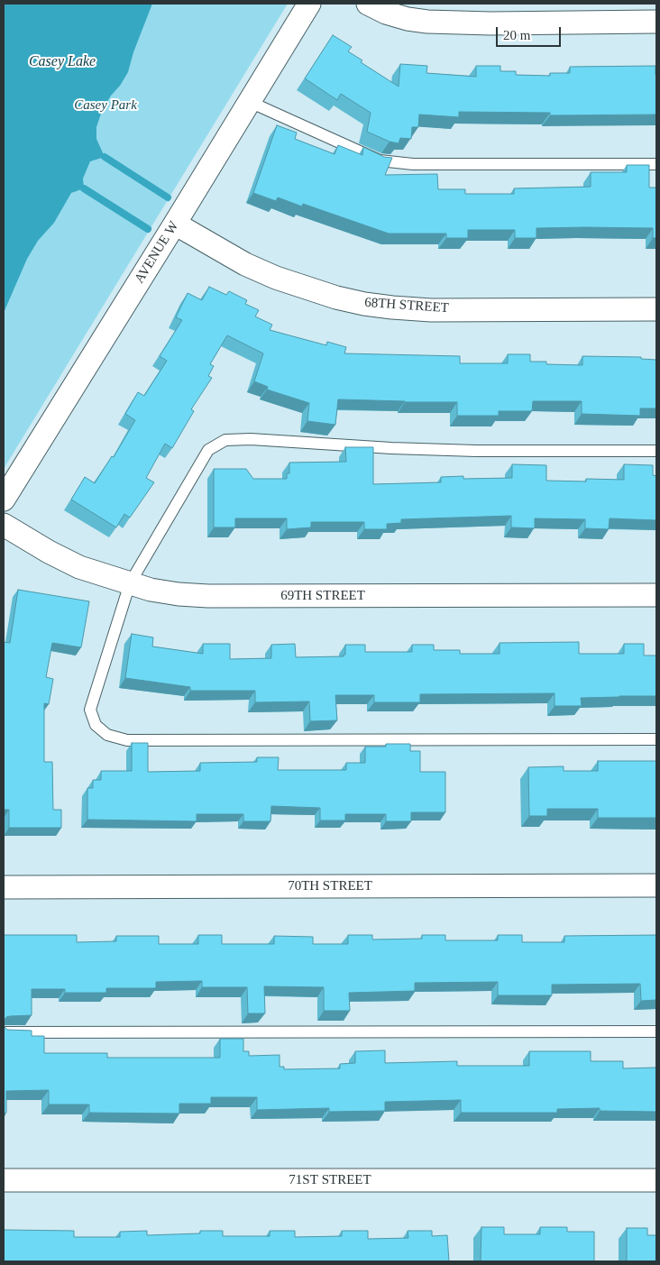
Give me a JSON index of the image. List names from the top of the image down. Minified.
{"streets":{"street":["AVENUE W","68TH STREET","69TH STREET","70TH STREET","71ST STREET"]},"crossings":[["AVENUE W","68TH STREET"]],"water":["Casey Lake"],"parks":["Casey Park"],"scale_bar":"20 m"}
